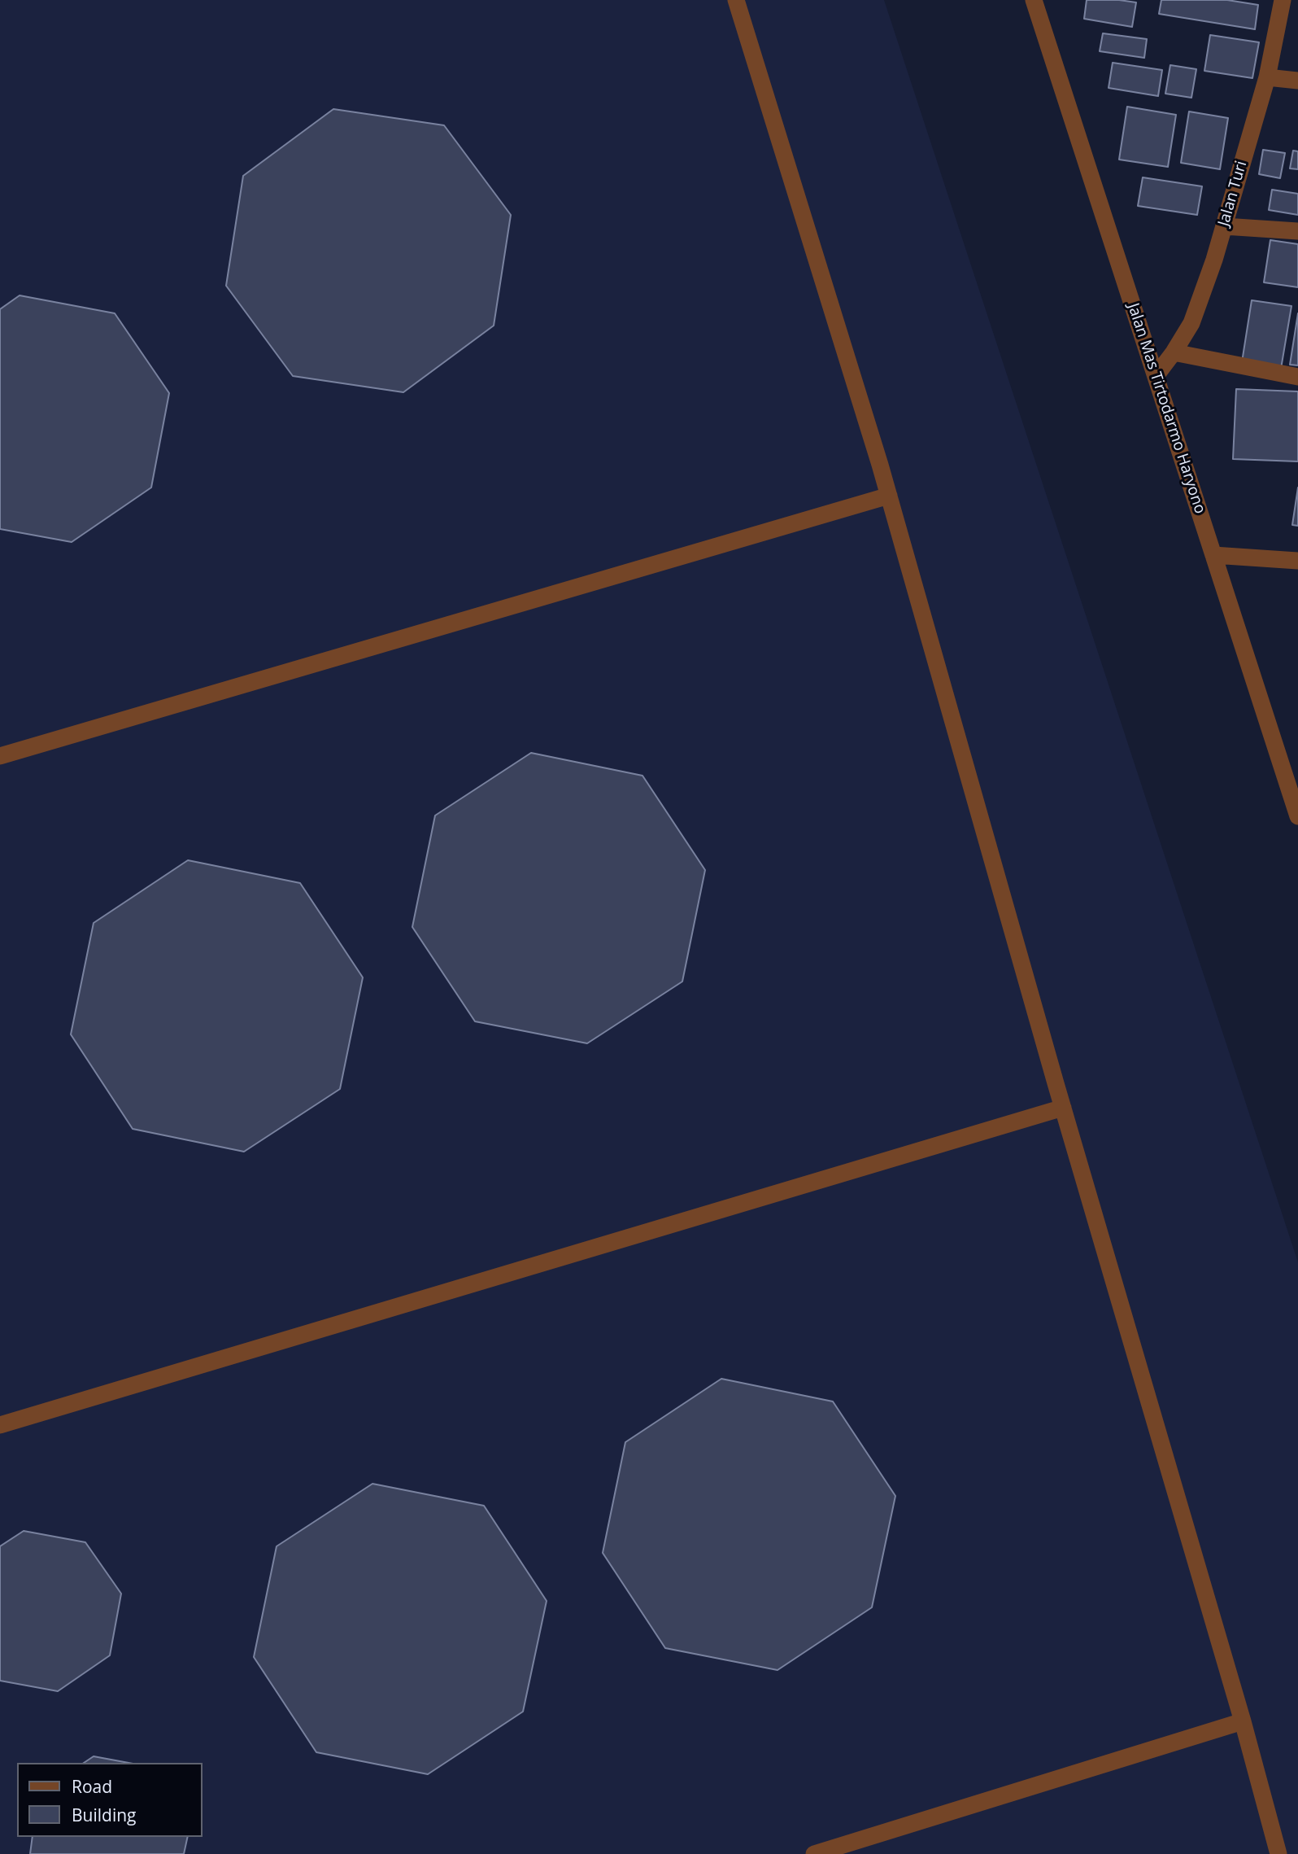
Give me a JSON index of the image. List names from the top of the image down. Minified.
{"streets":{"street":["Jalan Turi","Jalan Mas Tirtodarmo Haryono"]},"crossings":[["Jalan Turi","Jalan Mas Tirtodarmo Haryono"]],"legend":["Road","Building"]}
